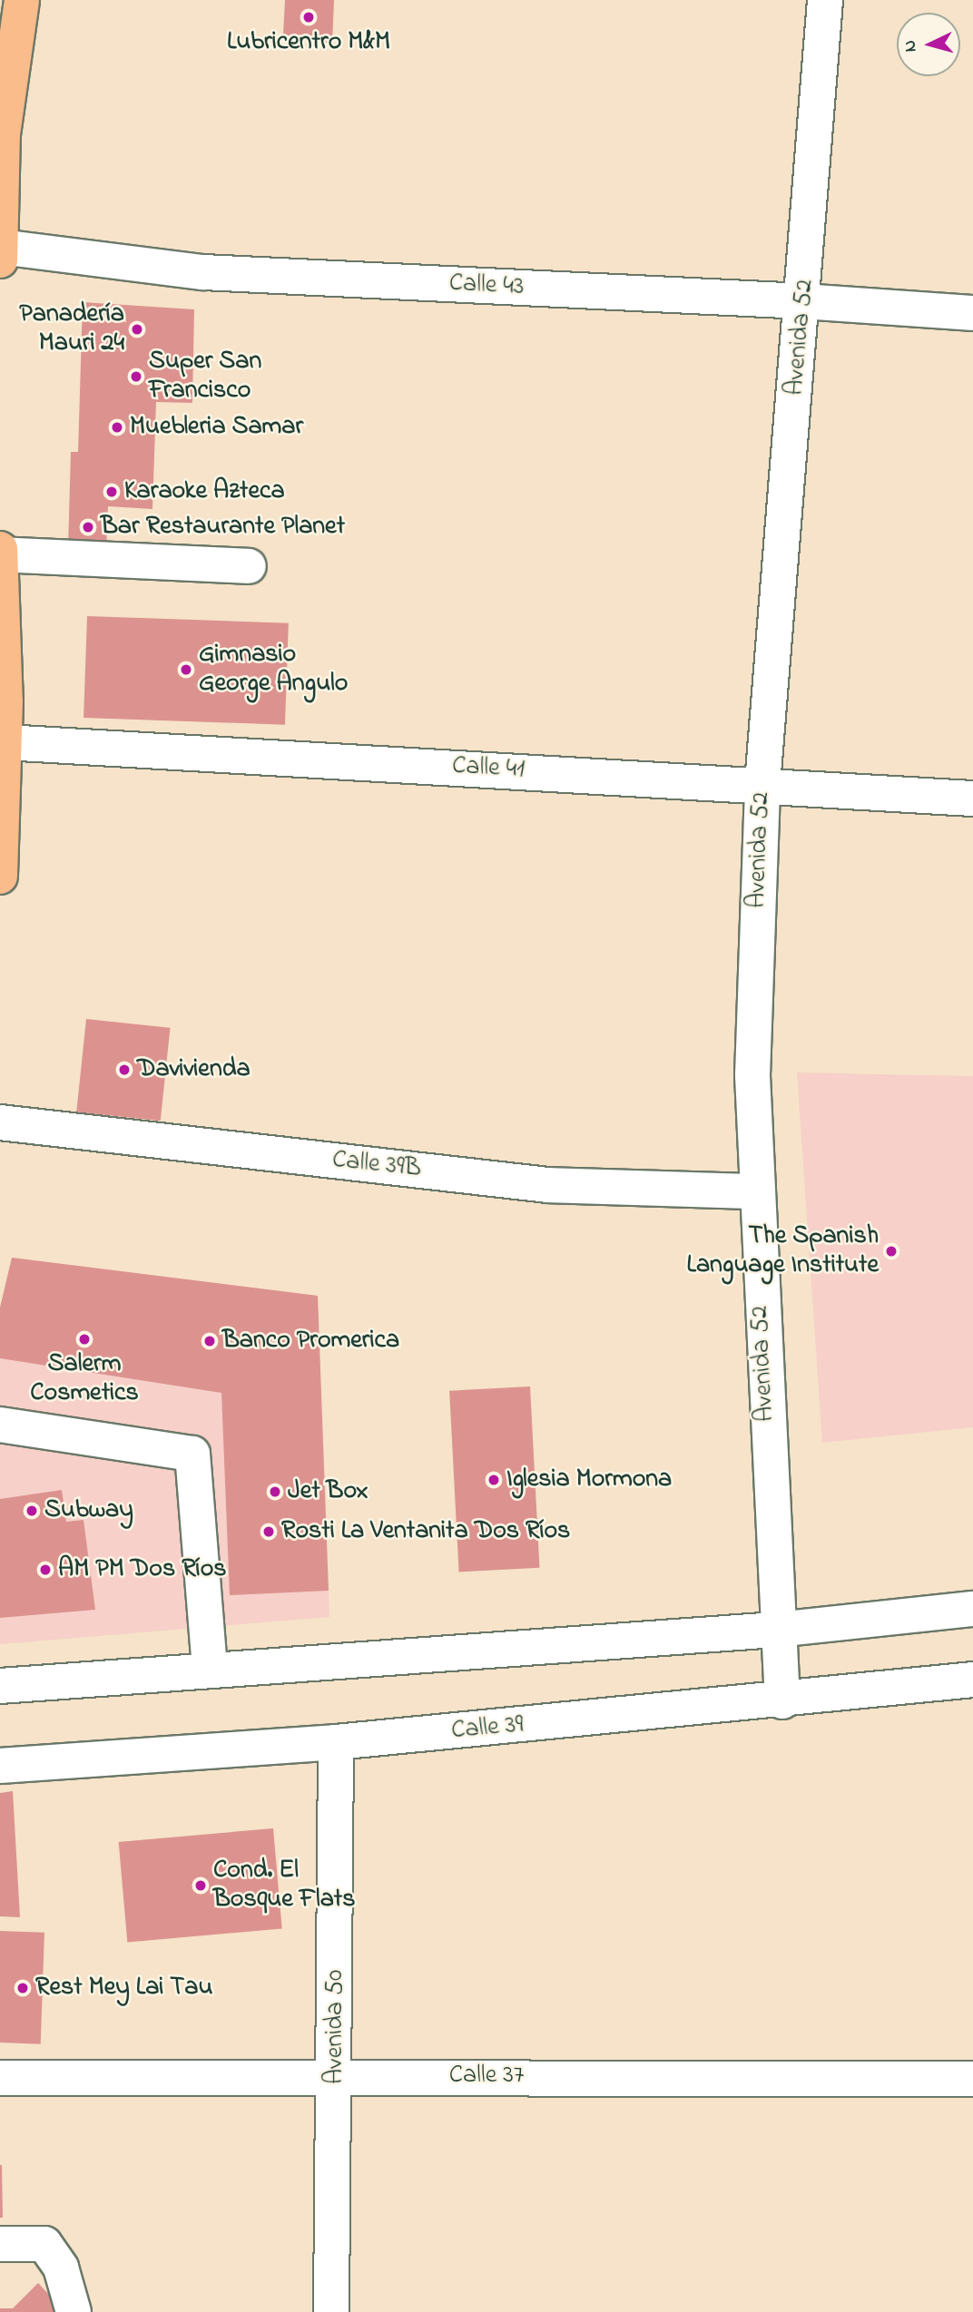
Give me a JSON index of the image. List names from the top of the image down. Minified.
{"streets":{"street":["Calle 43","Avenida 52","Calle 41","Calle 39B","Calle 39","Avenida 50","Calle 37"]},"crossings":[["Calle 43","Avenida 52"],["Avenida 52","Calle 41"],["Avenida 52","Calle 39B"],["Avenida 52","Calle 39"],["Calle 39","Avenida 50"],["Avenida 50","Calle 37"]],"places":["Lubricentro M&M","Panadería Mauri 24","Super San Francisco","Muebleria Samar","Karaoke Azteca","Bar Restaurante Planet","Gimnasio George Angulo","Davivienda","The Spanish Language Institute","Salerm Cosmetics","Banco Promerica","Iglesia Mormona","Jet Box","Subway","Rosti La Ventanita Dos Ríos","AM PM Dos Ríos","Cond. El Bosque Flats","Rest Mey Lai Tau"],"north":"left"}
